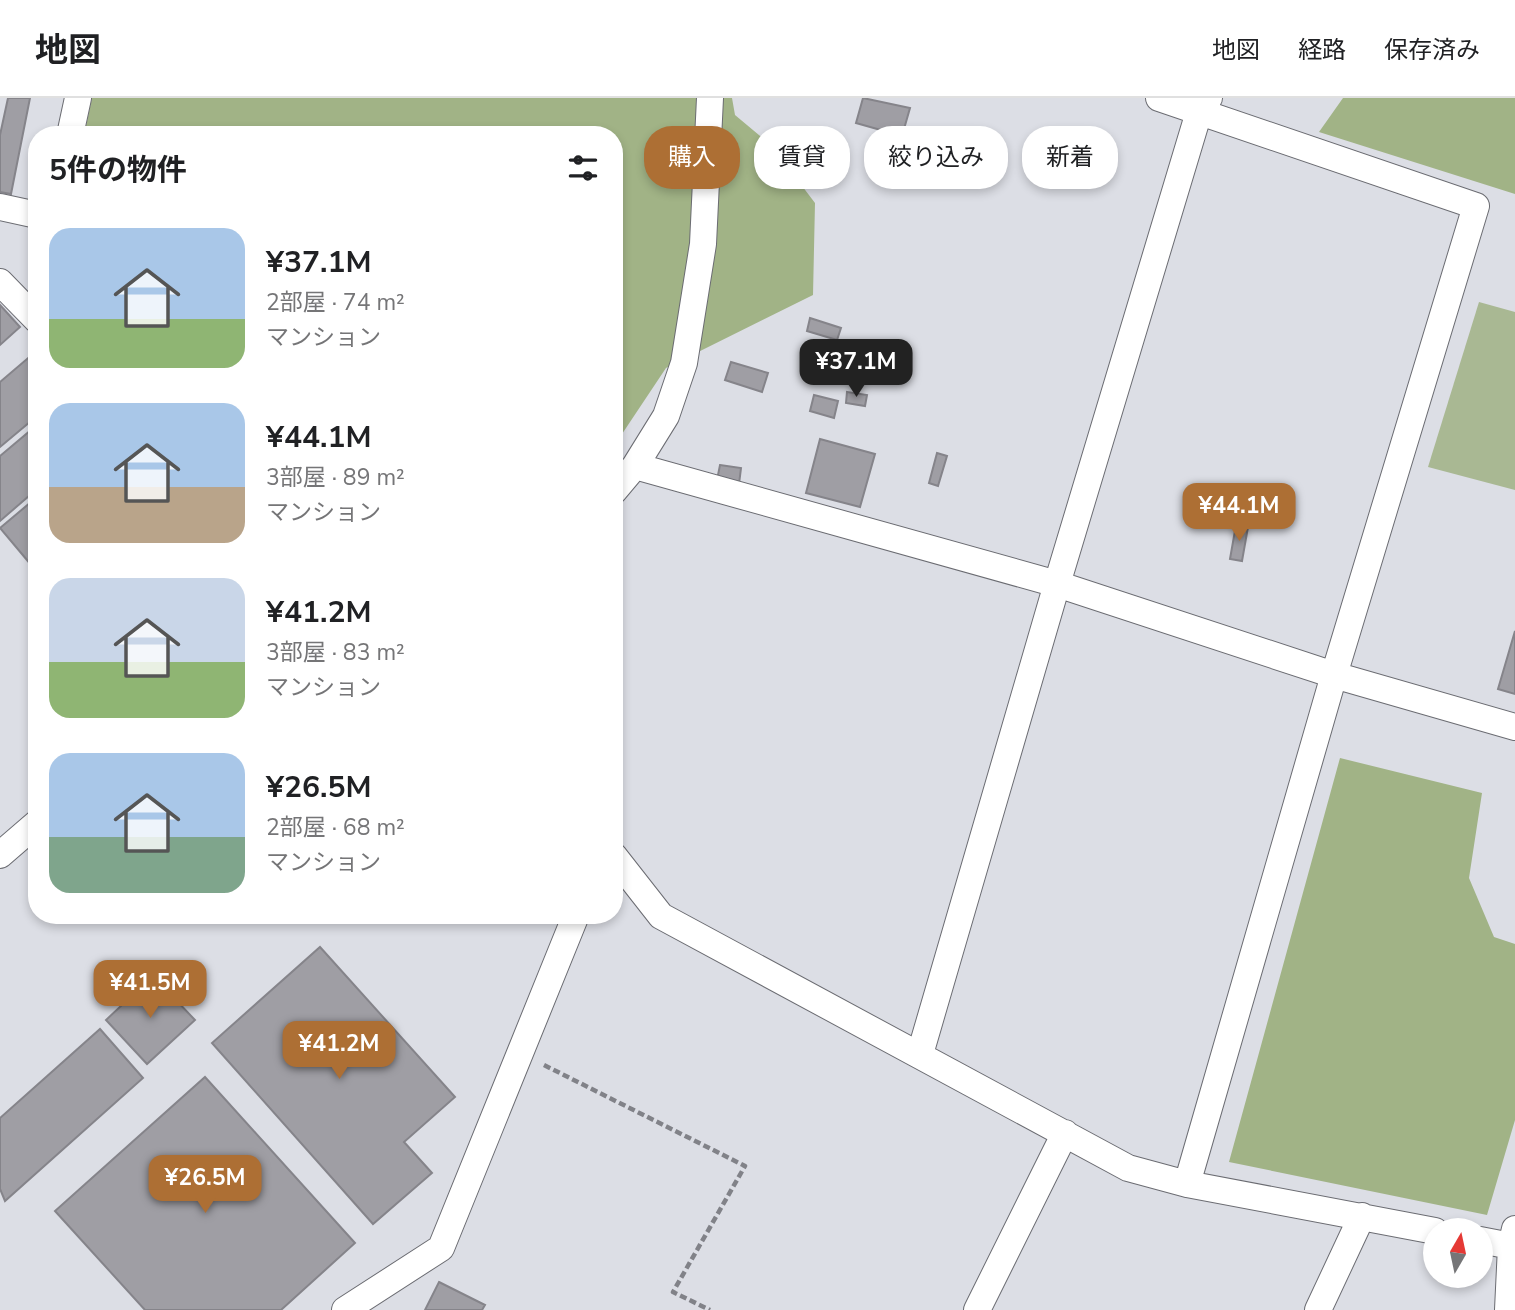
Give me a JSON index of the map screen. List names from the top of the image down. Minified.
{"north":"top","page":{"header":"地図","nav":["地図","経路","保存済み"],"chip":["購入","賃貸","絞り込み","新着"],"heading":"5件の物件","list":[{"name":"¥37.1M","note":"2部屋 · 74 m² · マンション"},{"name":"¥44.1M","note":"3部屋 · 89 m² · マンション"},{"name":"¥41.2M","note":"3部屋 · 83 m² · マンション"},{"name":"¥26.5M","note":"2部屋 · 68 m² · マンション"}],"price":["¥37.1M","¥44.1M","¥41.5M","¥41.2M","¥26.5M"]}}
